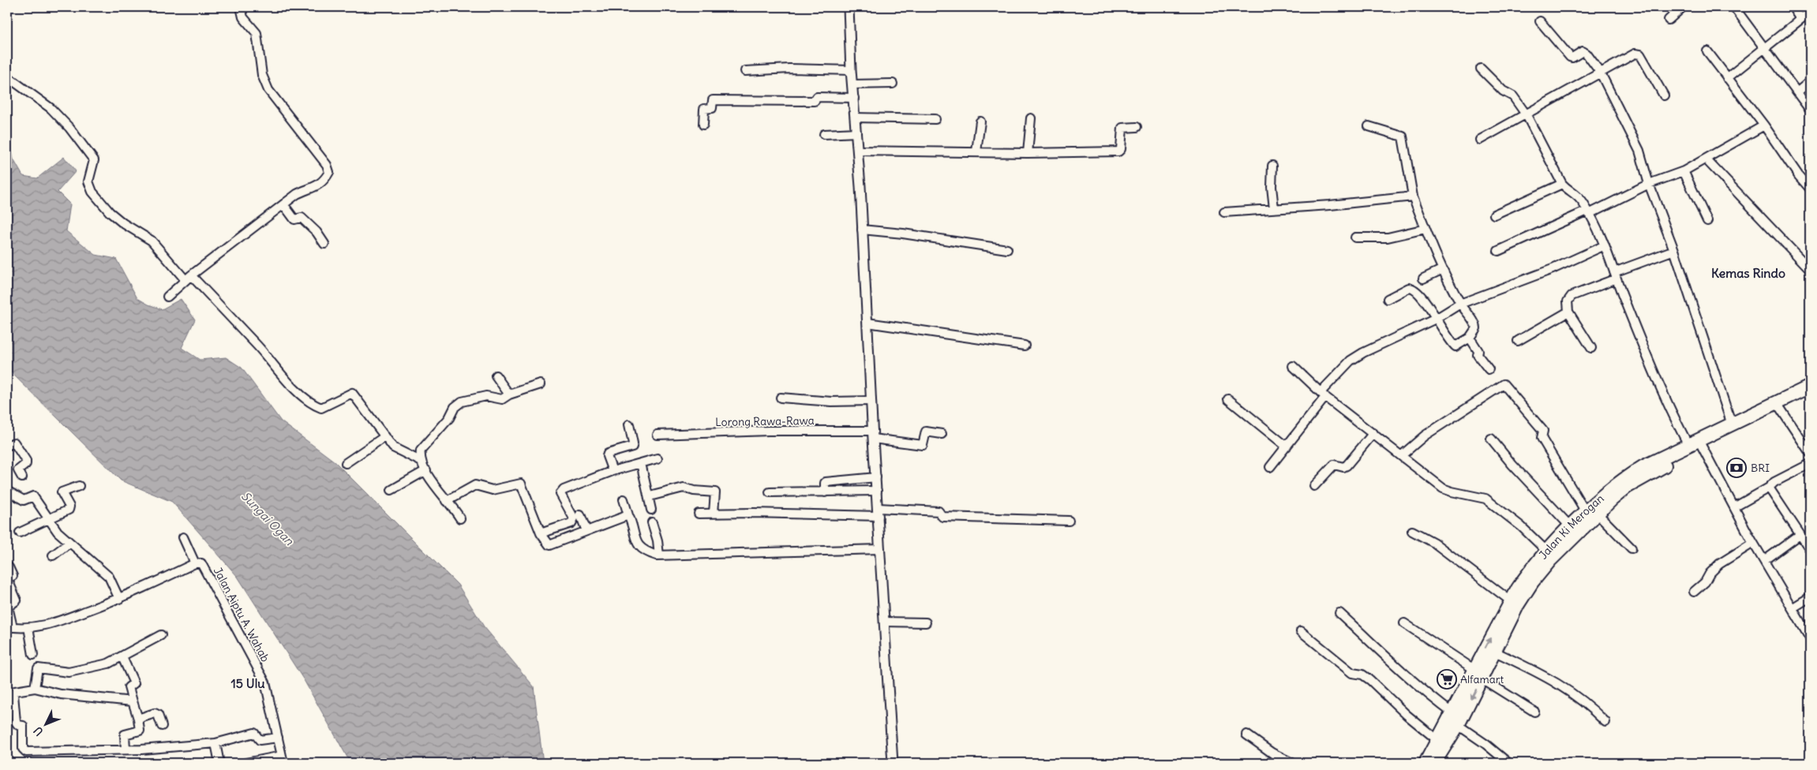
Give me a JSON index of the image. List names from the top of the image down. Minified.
{"streets":{"highway":["Jalan Ki Merogan"],"street":["Lorong Rawa-Rawa","Jalan Aiptu A. Wahab"]},"districts":["Kemas Rindo","15 Ulu"],"water":["Sungai Ogan"],"places":{"bank":["BRI"],"supermarket":["Alfamart"]},"north":"bottom left"}
